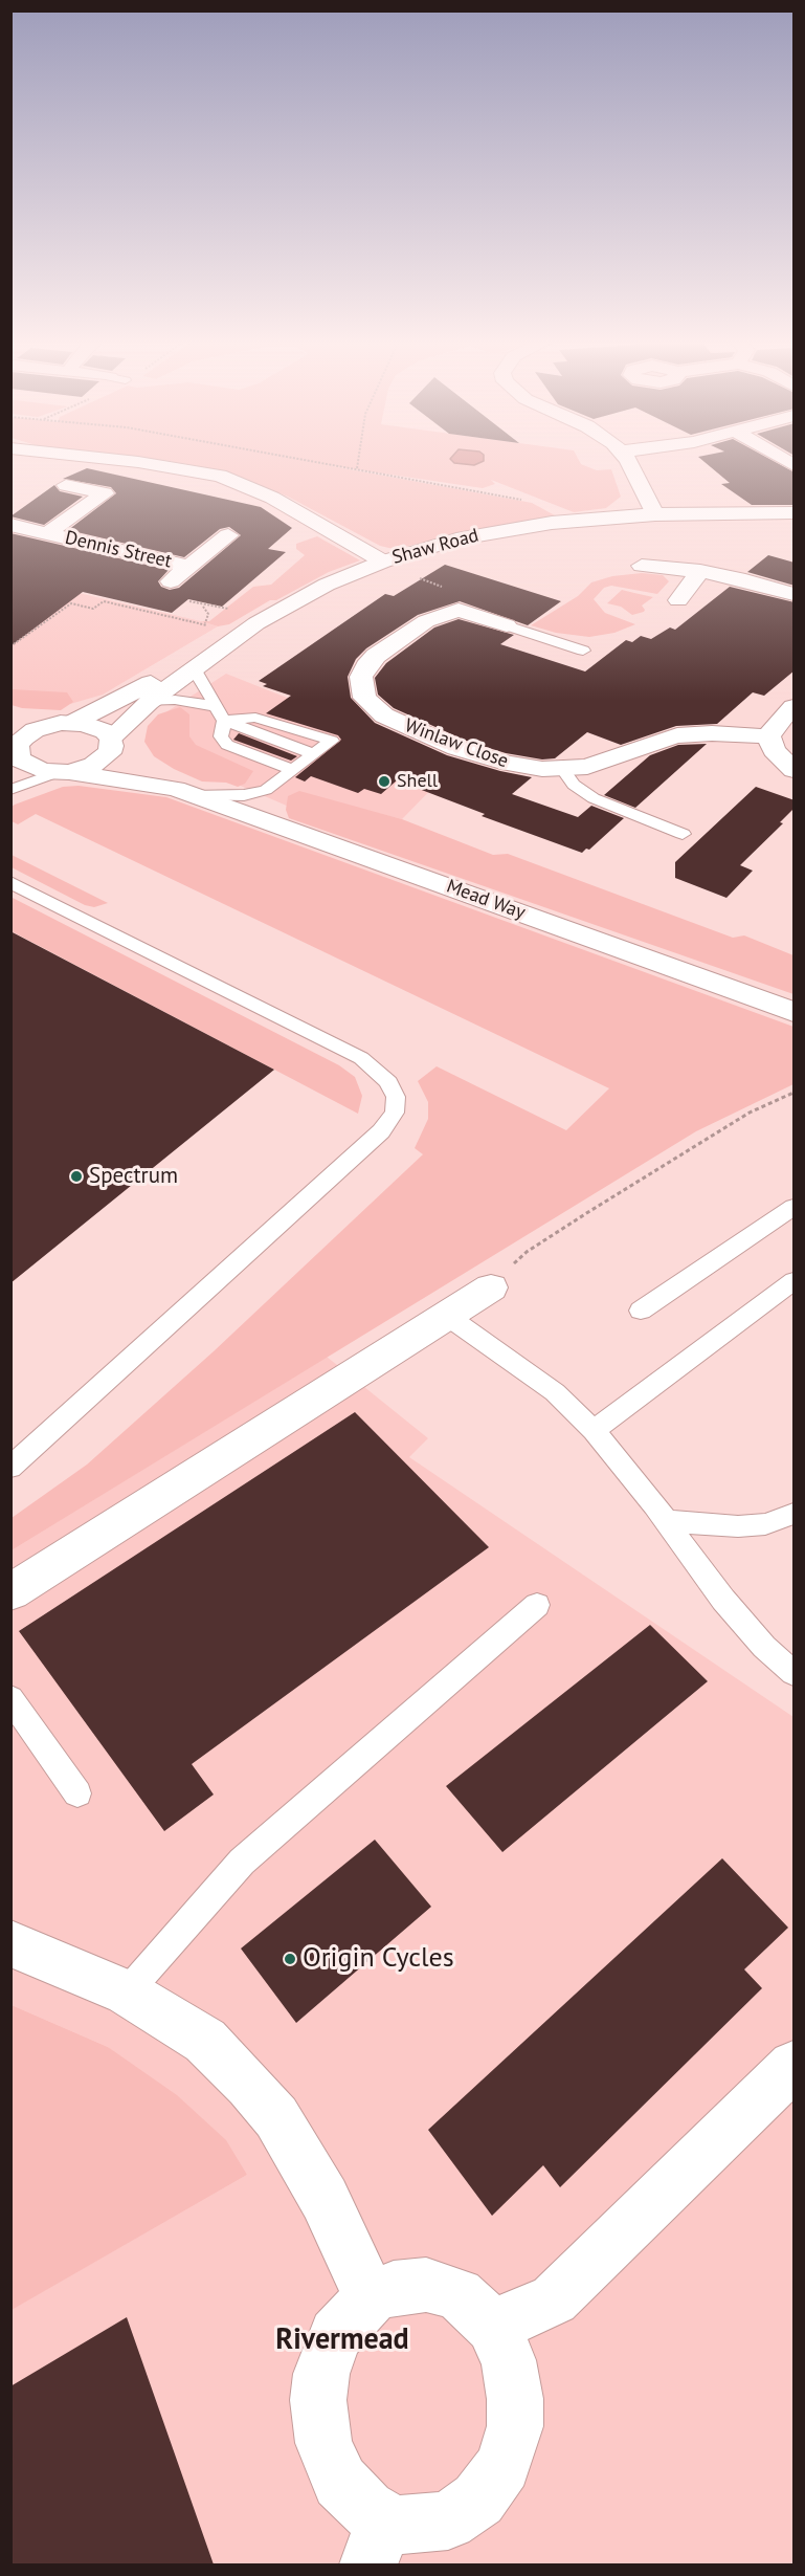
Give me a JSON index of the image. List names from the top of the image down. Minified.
{"streets":{"street":["Shaw Road","Dennis Street","Winlaw Close","Mead Way"]},"crossings":[["Shaw Road","Mead Way"]],"districts":["Rivermead"],"places":["Shell","Spectrum","Origin Cycles"]}
